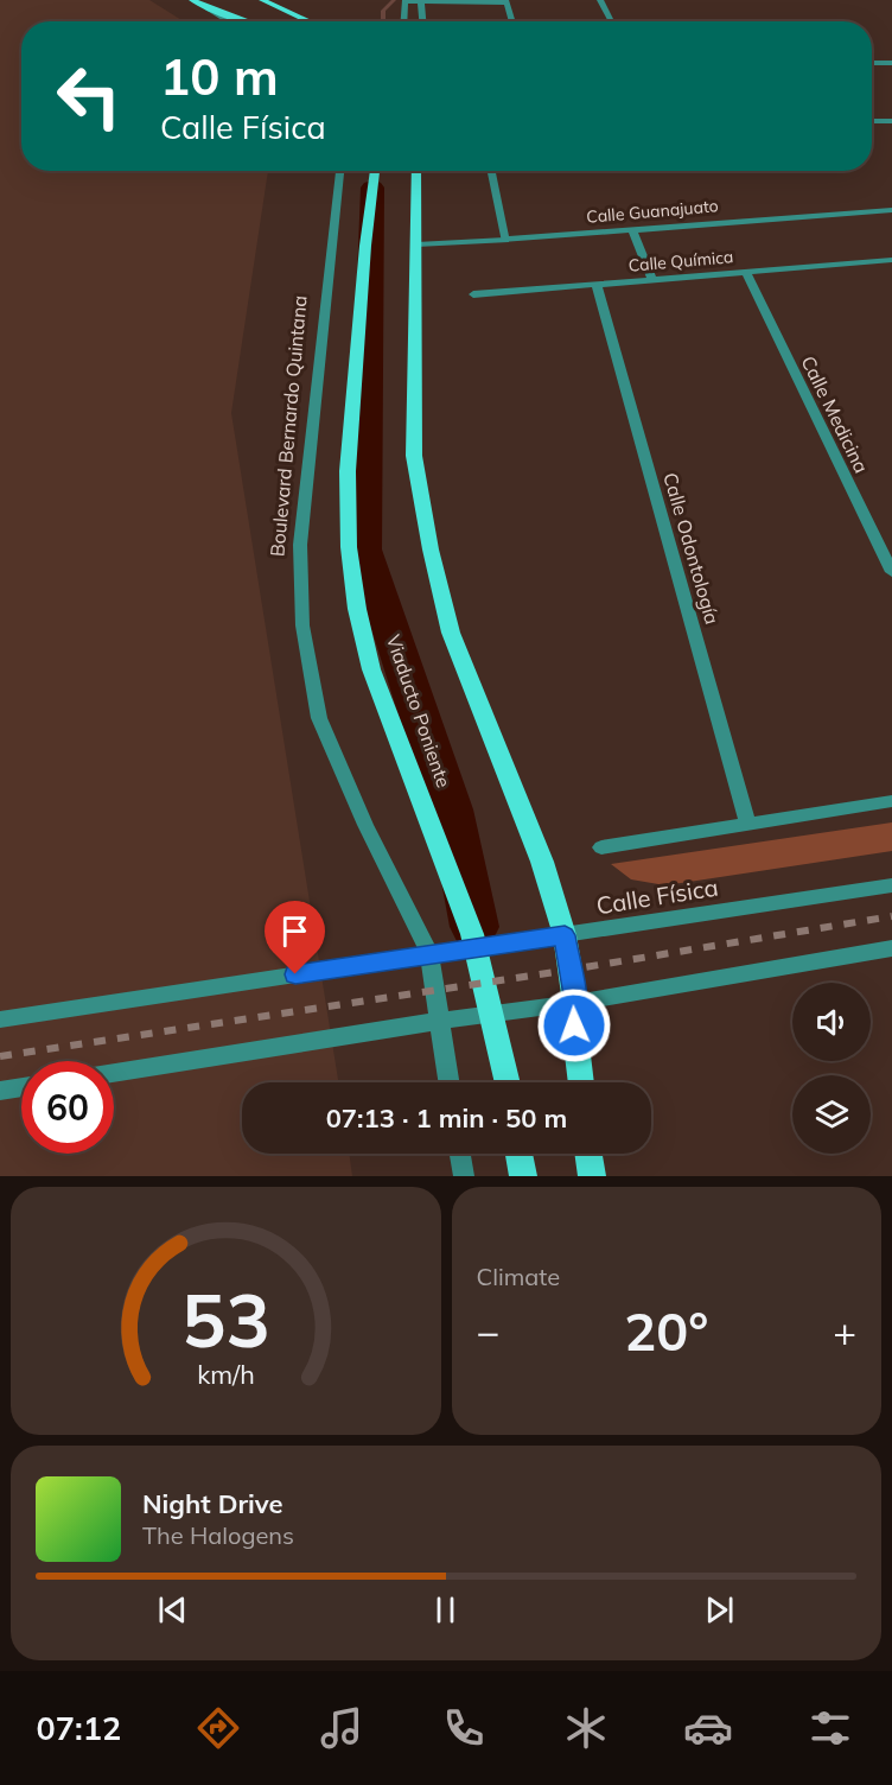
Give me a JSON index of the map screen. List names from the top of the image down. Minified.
{"streets":{"main road":["Viaducto Poniente"],"street":["Calle Guanajuato","Calle Química","Calle Medicina","Boulevard Bernardo Quintana","Calle Odontología","Calle Física"]},"crossings":[["Calle Química","Calle Medicina"],["Calle Química","Calle Odontología"],["Boulevard Bernardo Quintana","Calle Física"]],"page":{"turn":["10 m","Calle Física"],"limit":"60","trip":"07:13 · 1 min · 50 m","tile":"Climate","heat":["−","20°","+"],"song":["Night Drive","The Halogens"],"tabs":"07:12","gauge":["53","km/h"]}}
